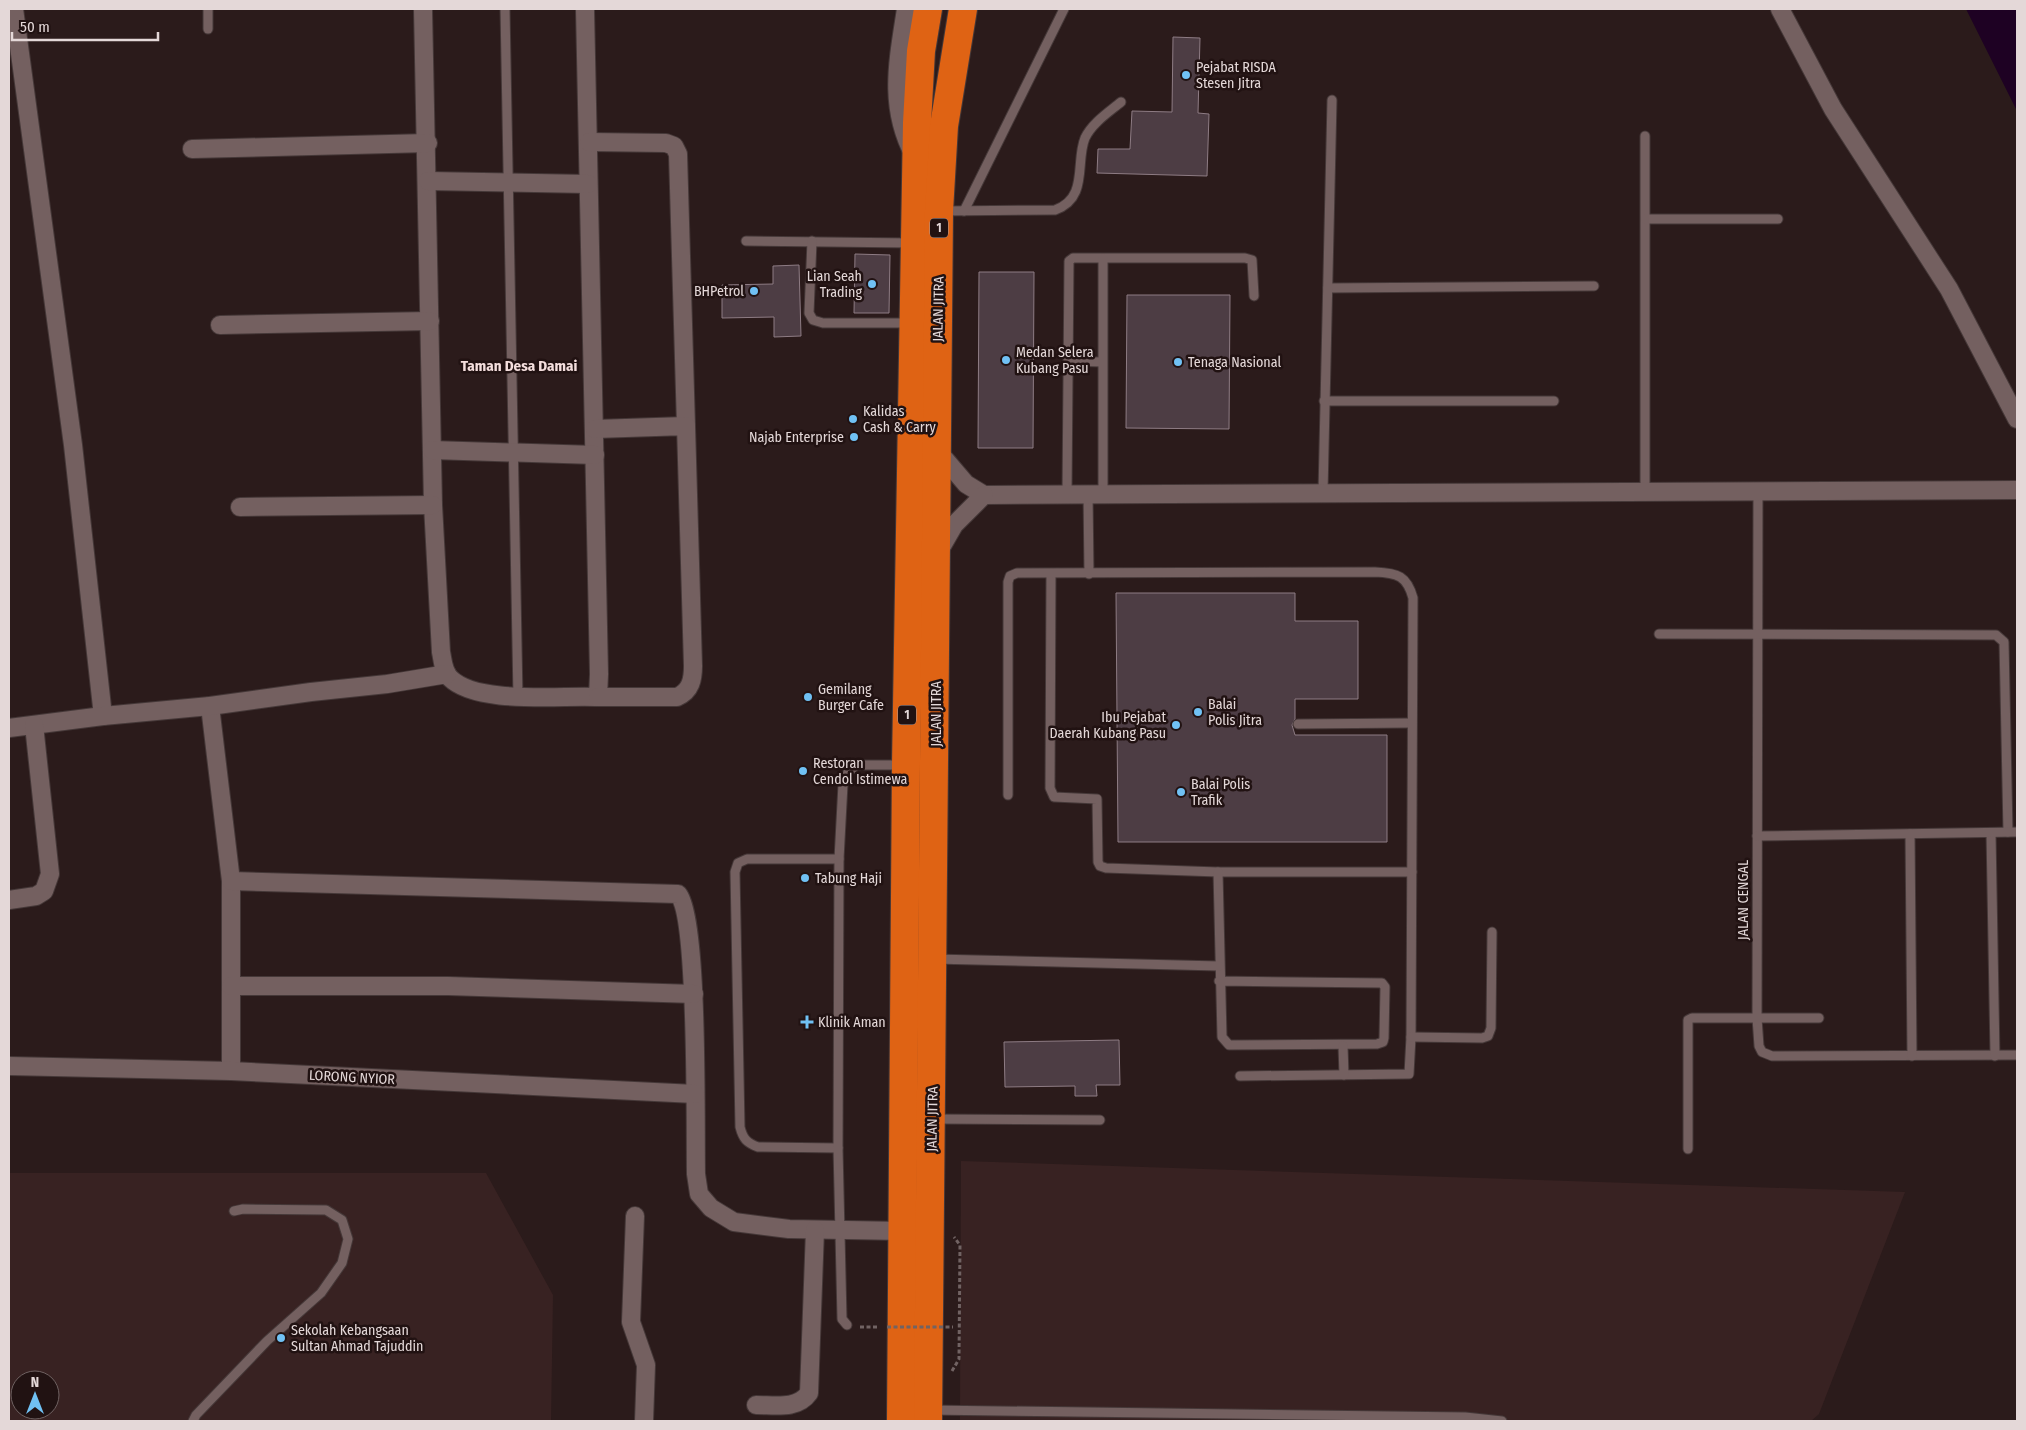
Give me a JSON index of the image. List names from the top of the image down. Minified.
{"streets":{"highway":["1","JALAN JITRA"],"street":["LORONG NYIOR"],"lane":["JALAN CENGAL"]},"districts":["Taman Desa Damai"],"places":{"other":["Pejabat RISDA Stesen Jitra","Lian Seah Trading","BHPetrol","Medan Selera Kubang Pasu","Tenaga Nasional","Kalidas Cash & Carry","Najab Enterprise","Gemilang Burger Cafe","Balai Polis Jitra","Ibu Pejabat Daerah Kubang Pasu","Restoran Cendol Istimewa","Balai Polis Trafik","Tabung Haji","Sekolah Kebangsaan Sultan Ahmad Tajuddin"],"health":["Klinik Aman"]},"scale_bar":"50 m","north":"top"}
